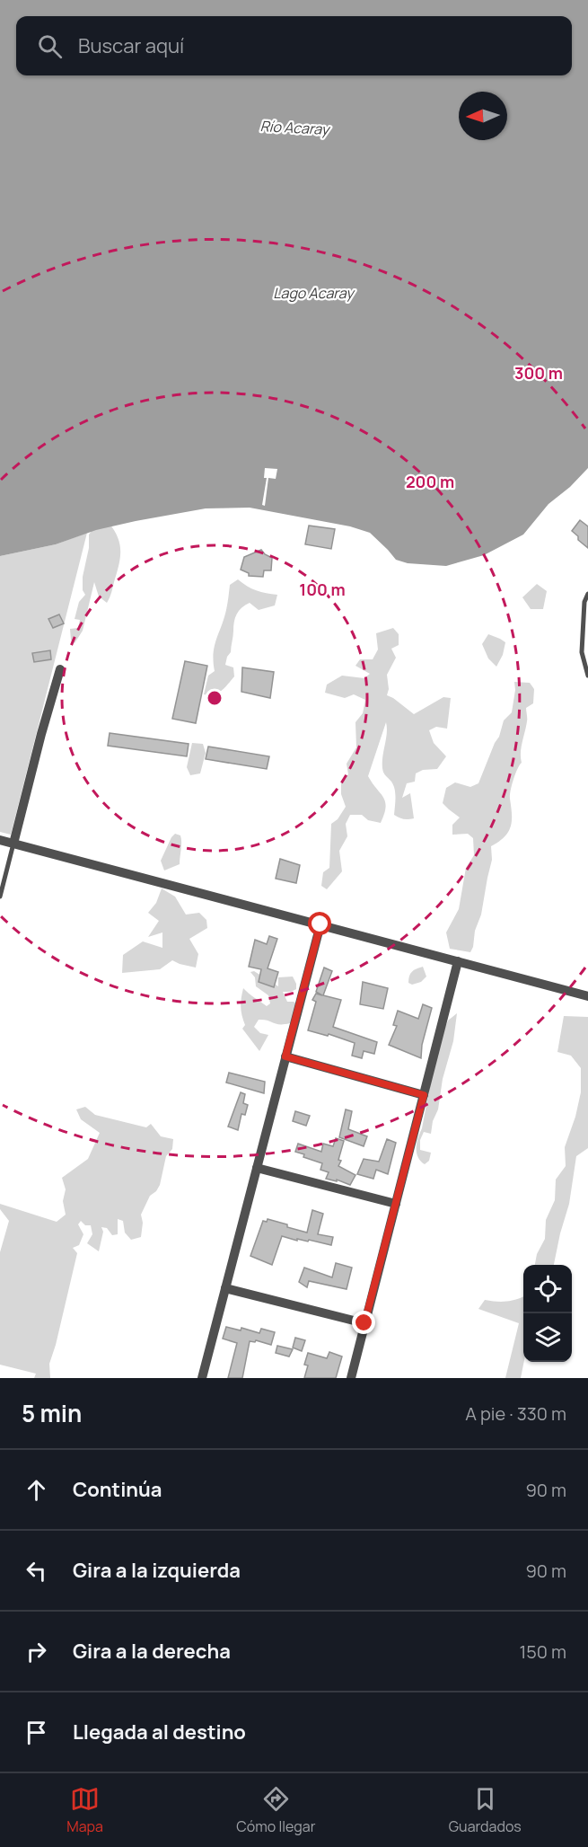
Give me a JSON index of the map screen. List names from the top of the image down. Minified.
{"water":["Río Acaray","Lago Acaray"],"north":"left","page":{"search":"Buscar aquí","heading":["5 min","A pie · 330 m"],"list":[["Continúa","90 m"],["Gira a la izquierda","90 m"],["Gira a la derecha","150 m"],"Llegada al destino"],"nav":["Mapa","Cómo llegar","Guardados"]},"rings":["300 m","200 m","100 m"]}
